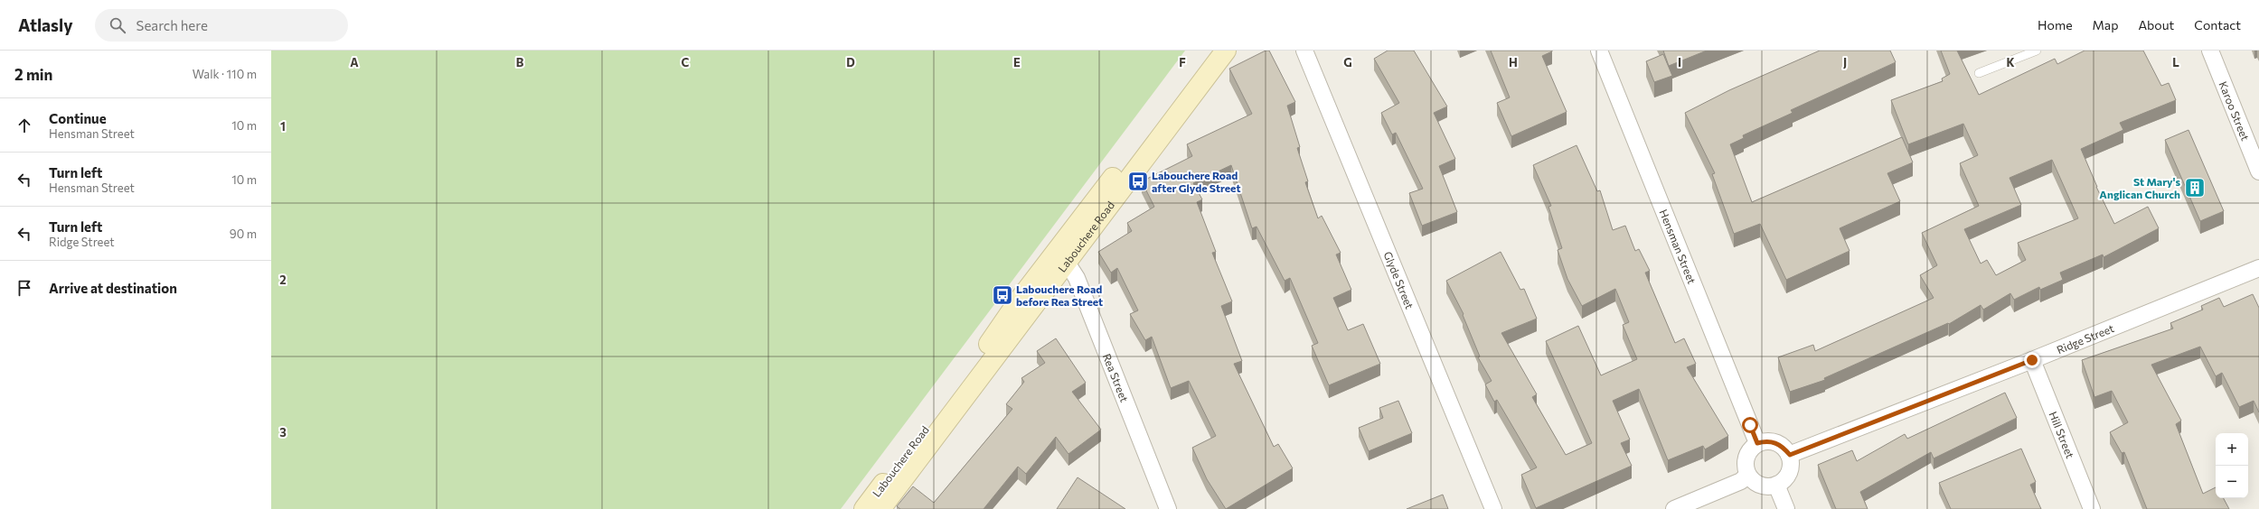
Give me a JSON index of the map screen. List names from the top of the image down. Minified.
{"streets":{"main road":["Labouchere Road"],"street":["Karoo Street","Hensman Street","Glyde Street","Ridge Street","Rea Street","Hill Street"]},"crossings":[["Labouchere Road","Rea Street"],["Hensman Street","Ridge Street"],["Ridge Street","Hill Street"]],"places":{"bus stop":["Labouchere Road after Glyde Street","Labouchere Road before Rea Street"],"building":["St Mary's Anglican Church"]},"page":{"header":"Atlasly","search":"Search here","nav":["Home","Map","About","Contact"],"heading":["2 min","Walk · 110 m"],"list":[["Continue","Hensman Street","10 m"],["Turn left","Hensman Street","10 m"],["Turn left","Ridge Street","90 m"],"Arrive at destination"],"map_buttons":["+","−"]},"grid":{"columns":["A","B","C","D","E","F","G","H","I","J","K","L"],"rows":["1","2","3"]}}
